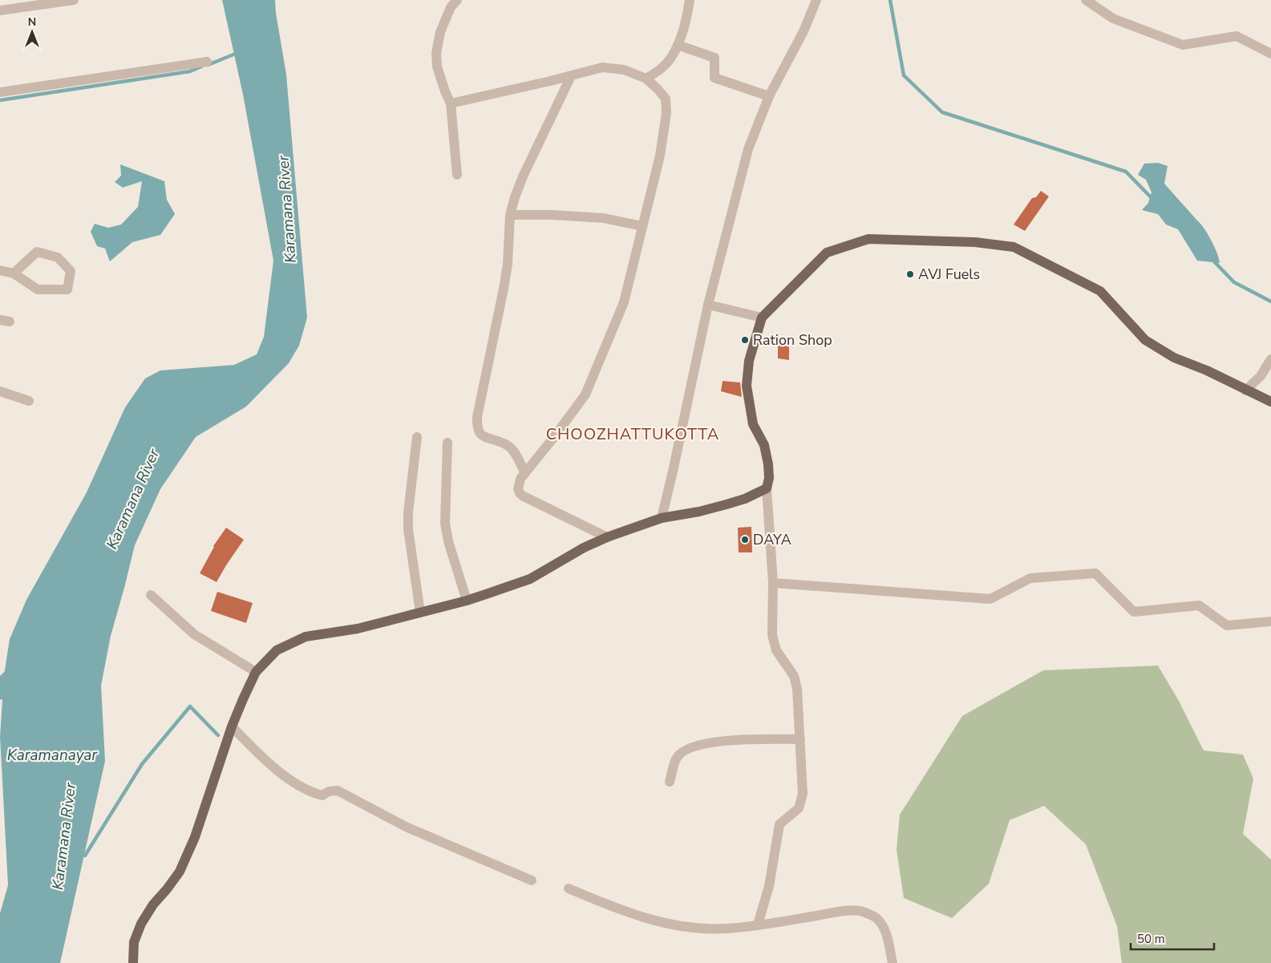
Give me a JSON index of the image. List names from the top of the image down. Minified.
{"districts":["CHOOZHATTUKOTTA"],"water":["Karamana River","Karamanayar"],"places":["AVJ Fuels","Ration Shop","DAYA"],"scale_bar":"50 m","north":"top"}
